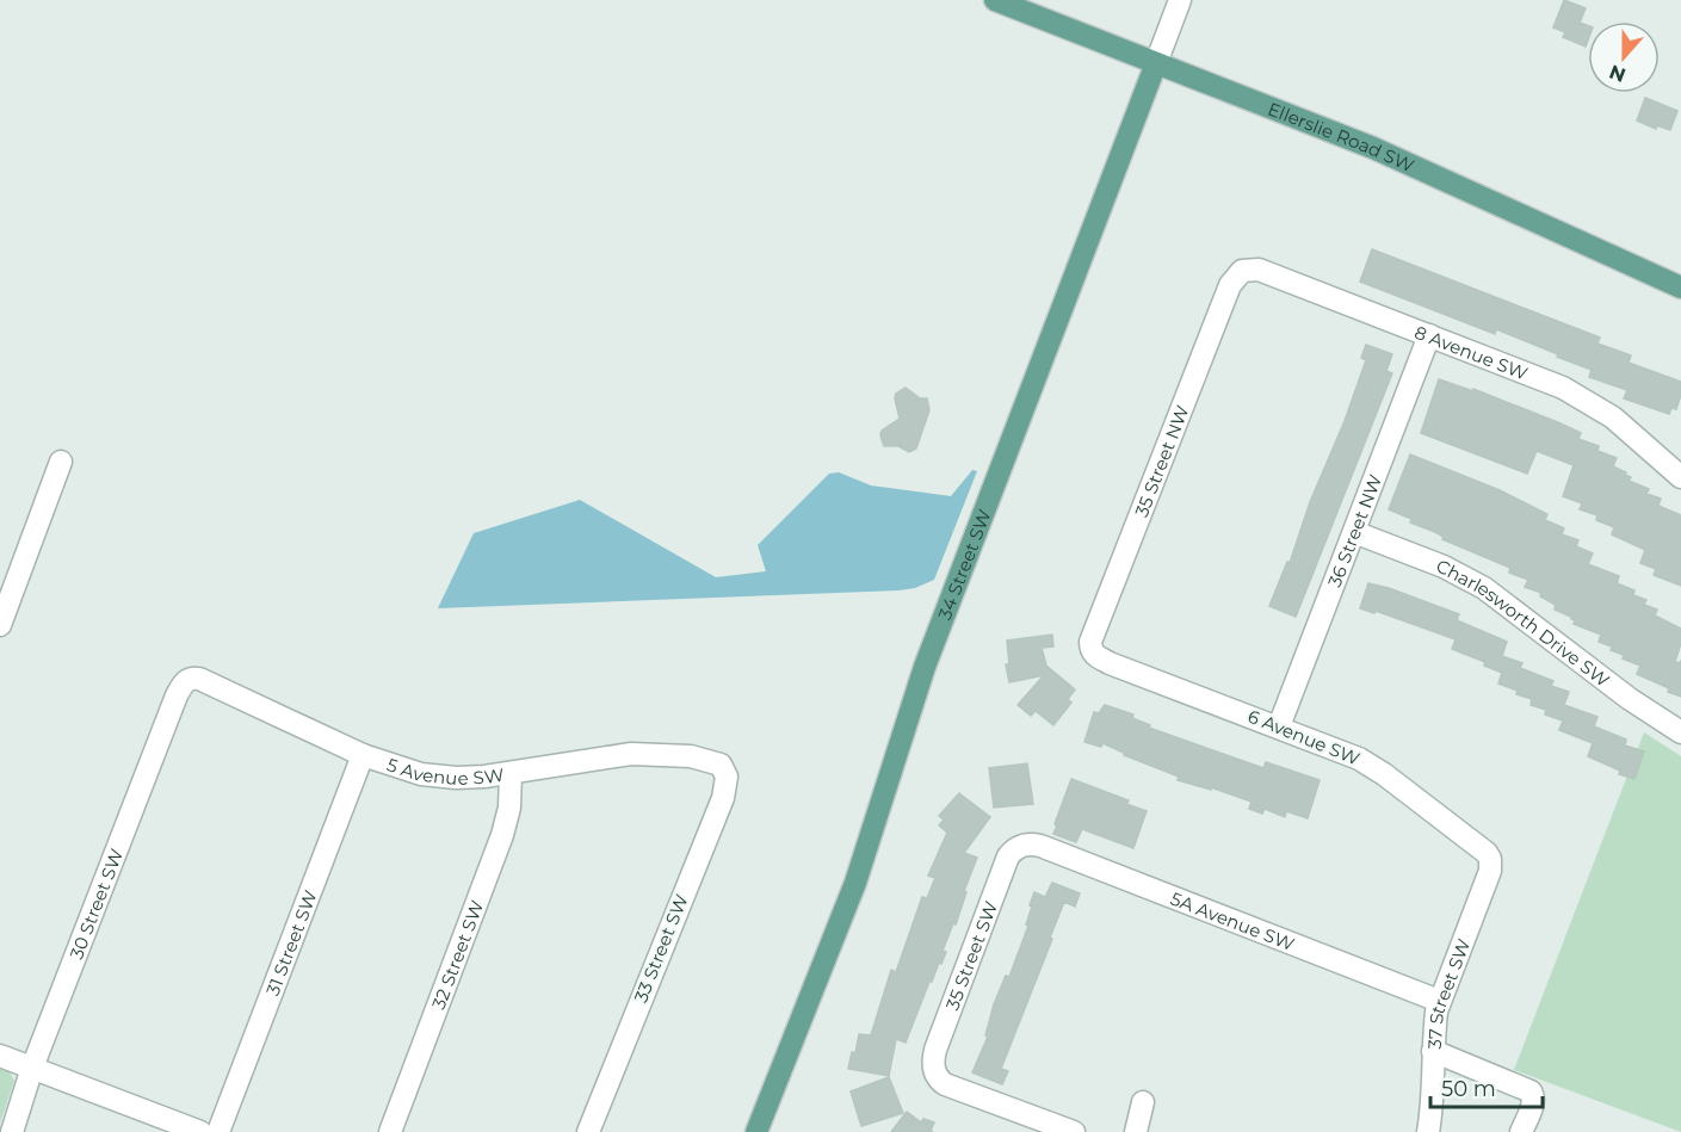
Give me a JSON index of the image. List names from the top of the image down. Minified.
{"streets":{"main road":["Ellerslie Road SW","34 Street SW"],"street":["8 Avenue SW","35 Street NW","36 Street NW","Charlesworth Drive SW","6 Avenue SW","5 Avenue SW","30 Street SW","5A Avenue SW","31 Street SW","33 Street SW","32 Street SW","35 Street SW","37 Street SW"]},"crossings":[["Ellerslie Road SW","34 Street SW"],["8 Avenue SW","35 Street NW"],["8 Avenue SW","36 Street NW"],["35 Street NW","6 Avenue SW"],["36 Street NW","Charlesworth Drive SW"],["36 Street NW","6 Avenue SW"],["6 Avenue SW","37 Street SW"],["5 Avenue SW","30 Street SW"],["5 Avenue SW","31 Street SW"],["5 Avenue SW","33 Street SW"],["5 Avenue SW","32 Street SW"],["5A Avenue SW","35 Street SW"],["5A Avenue SW","37 Street SW"]],"scale_bar":"50 m","north":"bottom"}
